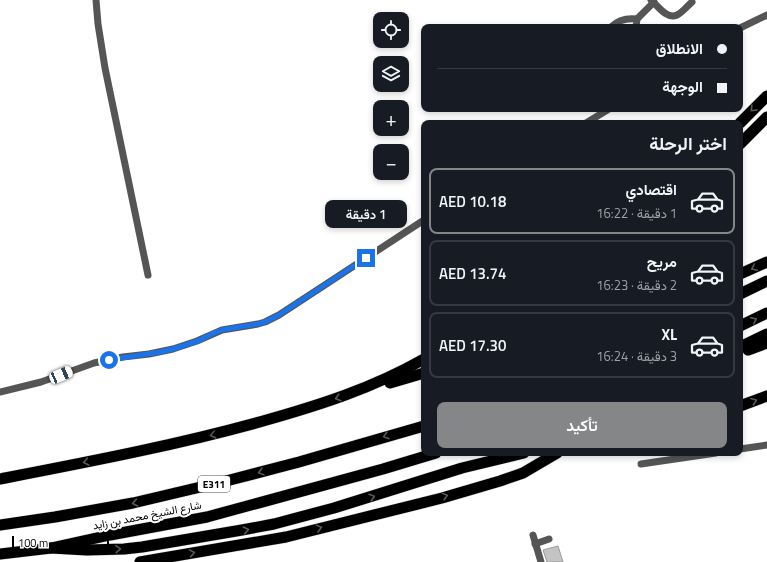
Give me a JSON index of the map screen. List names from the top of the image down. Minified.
{"streets":{"highway":["E311","شارع الشيخ محمد بن زايد"]},"scale_bar":"100 m","page":{"map_buttons":["+","−"],"banner":["الانطلاق","الوجهة"],"heading":"اختر الرحلة","list":[{"name":"اقتصادي","note":"1 دقيقة · 16:22","value":"AED 10.18"},{"name":"مريح","note":"2 دقيقة · 16:23","value":"AED 13.74"},{"name":"XL","note":"3 دقيقة · 16:24","value":"AED 17.30"}],"bubble":"1 دقيقة","buttons":"تأكيد","scale":"100 m"}}
